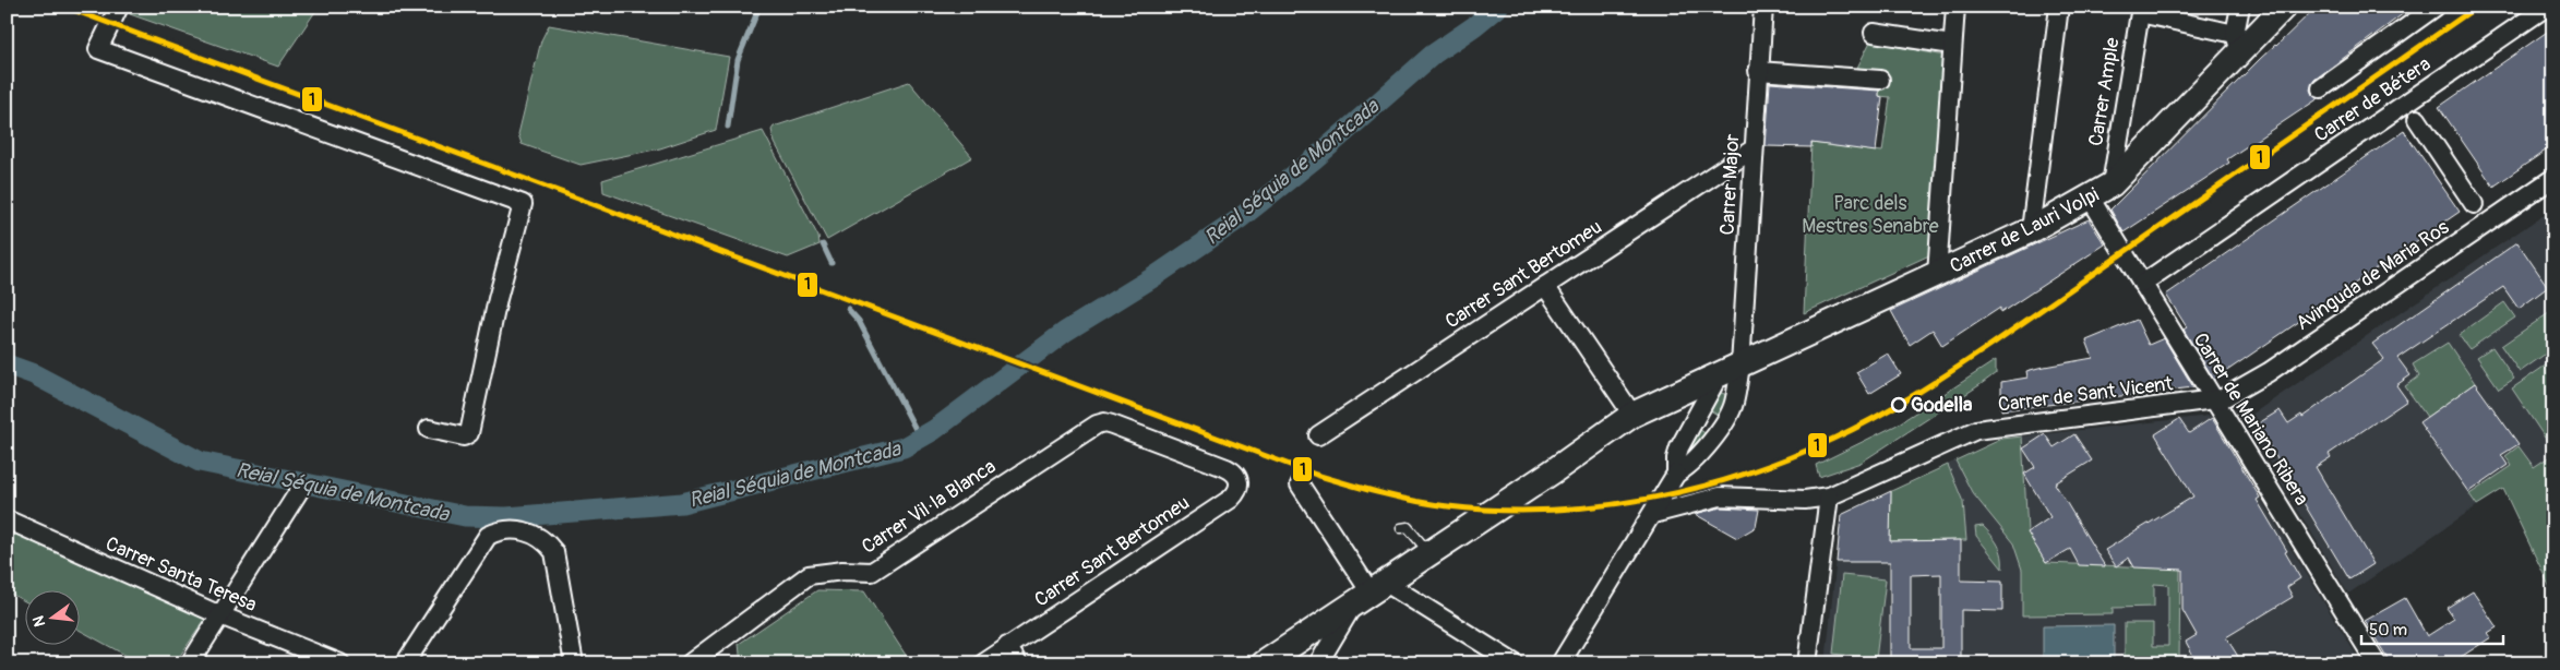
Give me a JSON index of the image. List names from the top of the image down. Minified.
{"streets":{"street":["Carrer Ample","Carrer de Bétera","Carrer Major","Carrer de Lauri Volpi","Carrer Sant Bertomeu","Avinguda de Maria Ros","Carrer de Sant Vicent","Carrer de Mariano Ribera","Carrer Vil·la Blanca","Carrer Santa Teresa"]},"crossings":[["Carrer Ample","Carrer de Lauri Volpi"],["Carrer de Bétera","Carrer de Mariano Ribera"],["Carrer Major","Carrer de Lauri Volpi"],["Carrer Major","Carrer Sant Bertomeu"],["Carrer de Lauri Volpi","Carrer de Mariano Ribera"],["Carrer Sant Bertomeu","Carrer Vil·la Blanca"],["Avinguda de Maria Ros","Carrer de Sant Vicent"],["Avinguda de Maria Ros","Carrer de Mariano Ribera"],["Carrer de Sant Vicent","Carrer de Mariano Ribera"]],"water":["Reial Séquia de Montcada"],"parks":["Parc dels Mestres Senabre"],"places":["Godella"],"lines":["transit line 1"],"scale_bar":"50 m","north":"left"}
